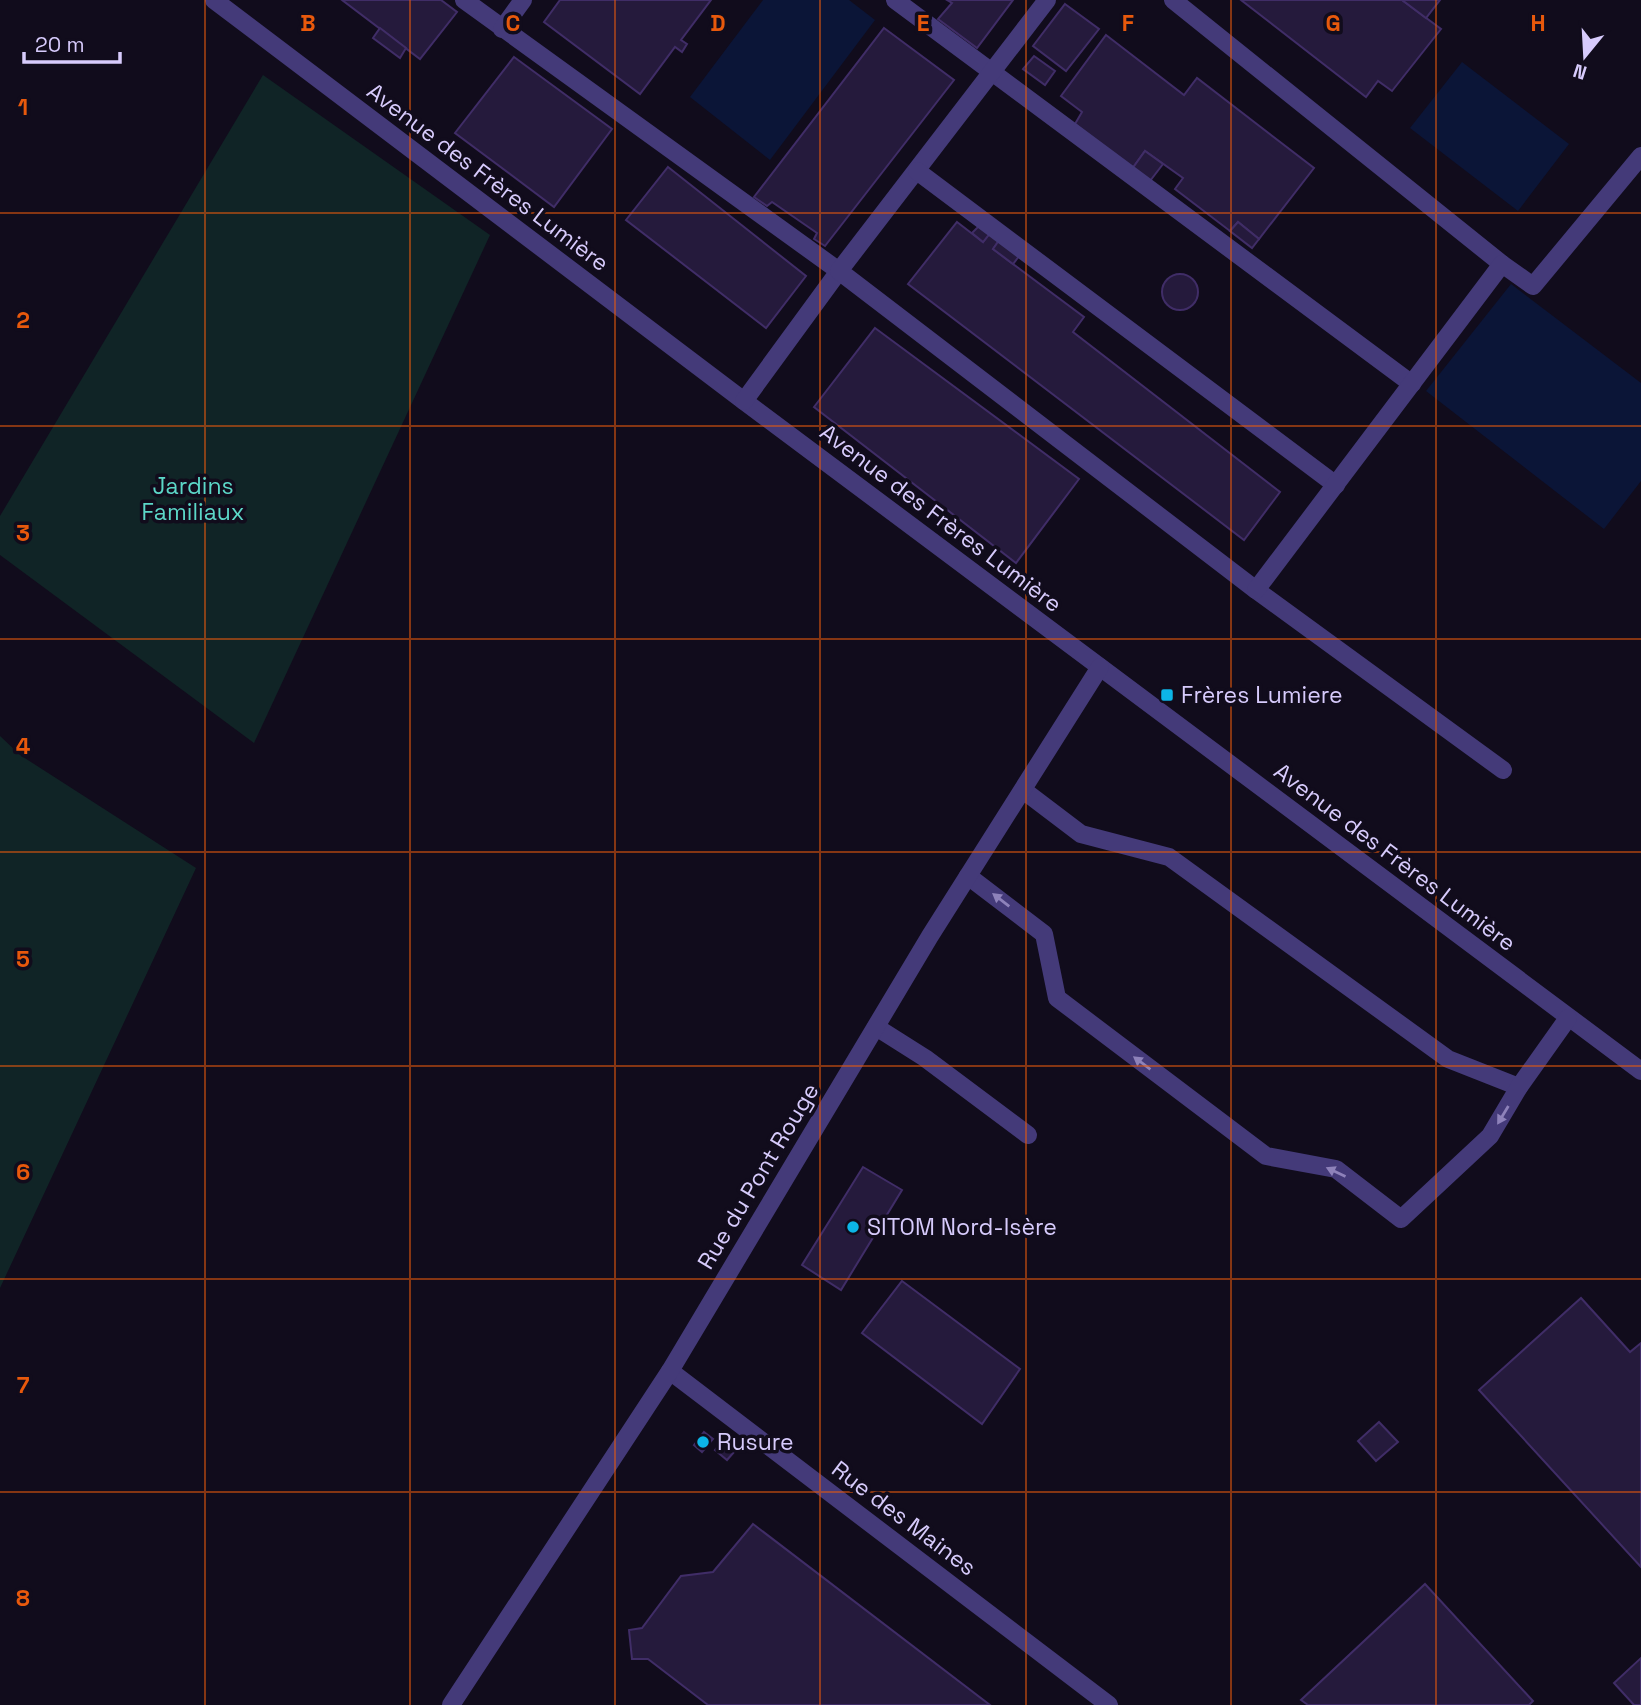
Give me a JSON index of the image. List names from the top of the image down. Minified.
{"streets":{"street":["Avenue des Frères Lumière","Rue du Pont Rouge","Rue des Maines"]},"crossings":[["Avenue des Frères Lumière","Rue du Pont Rouge"],["Rue du Pont Rouge","Rue des Maines"]],"parks":["Jardins Familiaux"],"places":{"transit":["Frères Lumiere"],"other":["SITOM Nord-Isère","Rusure"]},"scale_bar":"20 m","north":"bottom","grid":{"columns":["B","C","D","E","F","G","H"],"rows":["1","2","3","4","5","6","7","8"]}}
